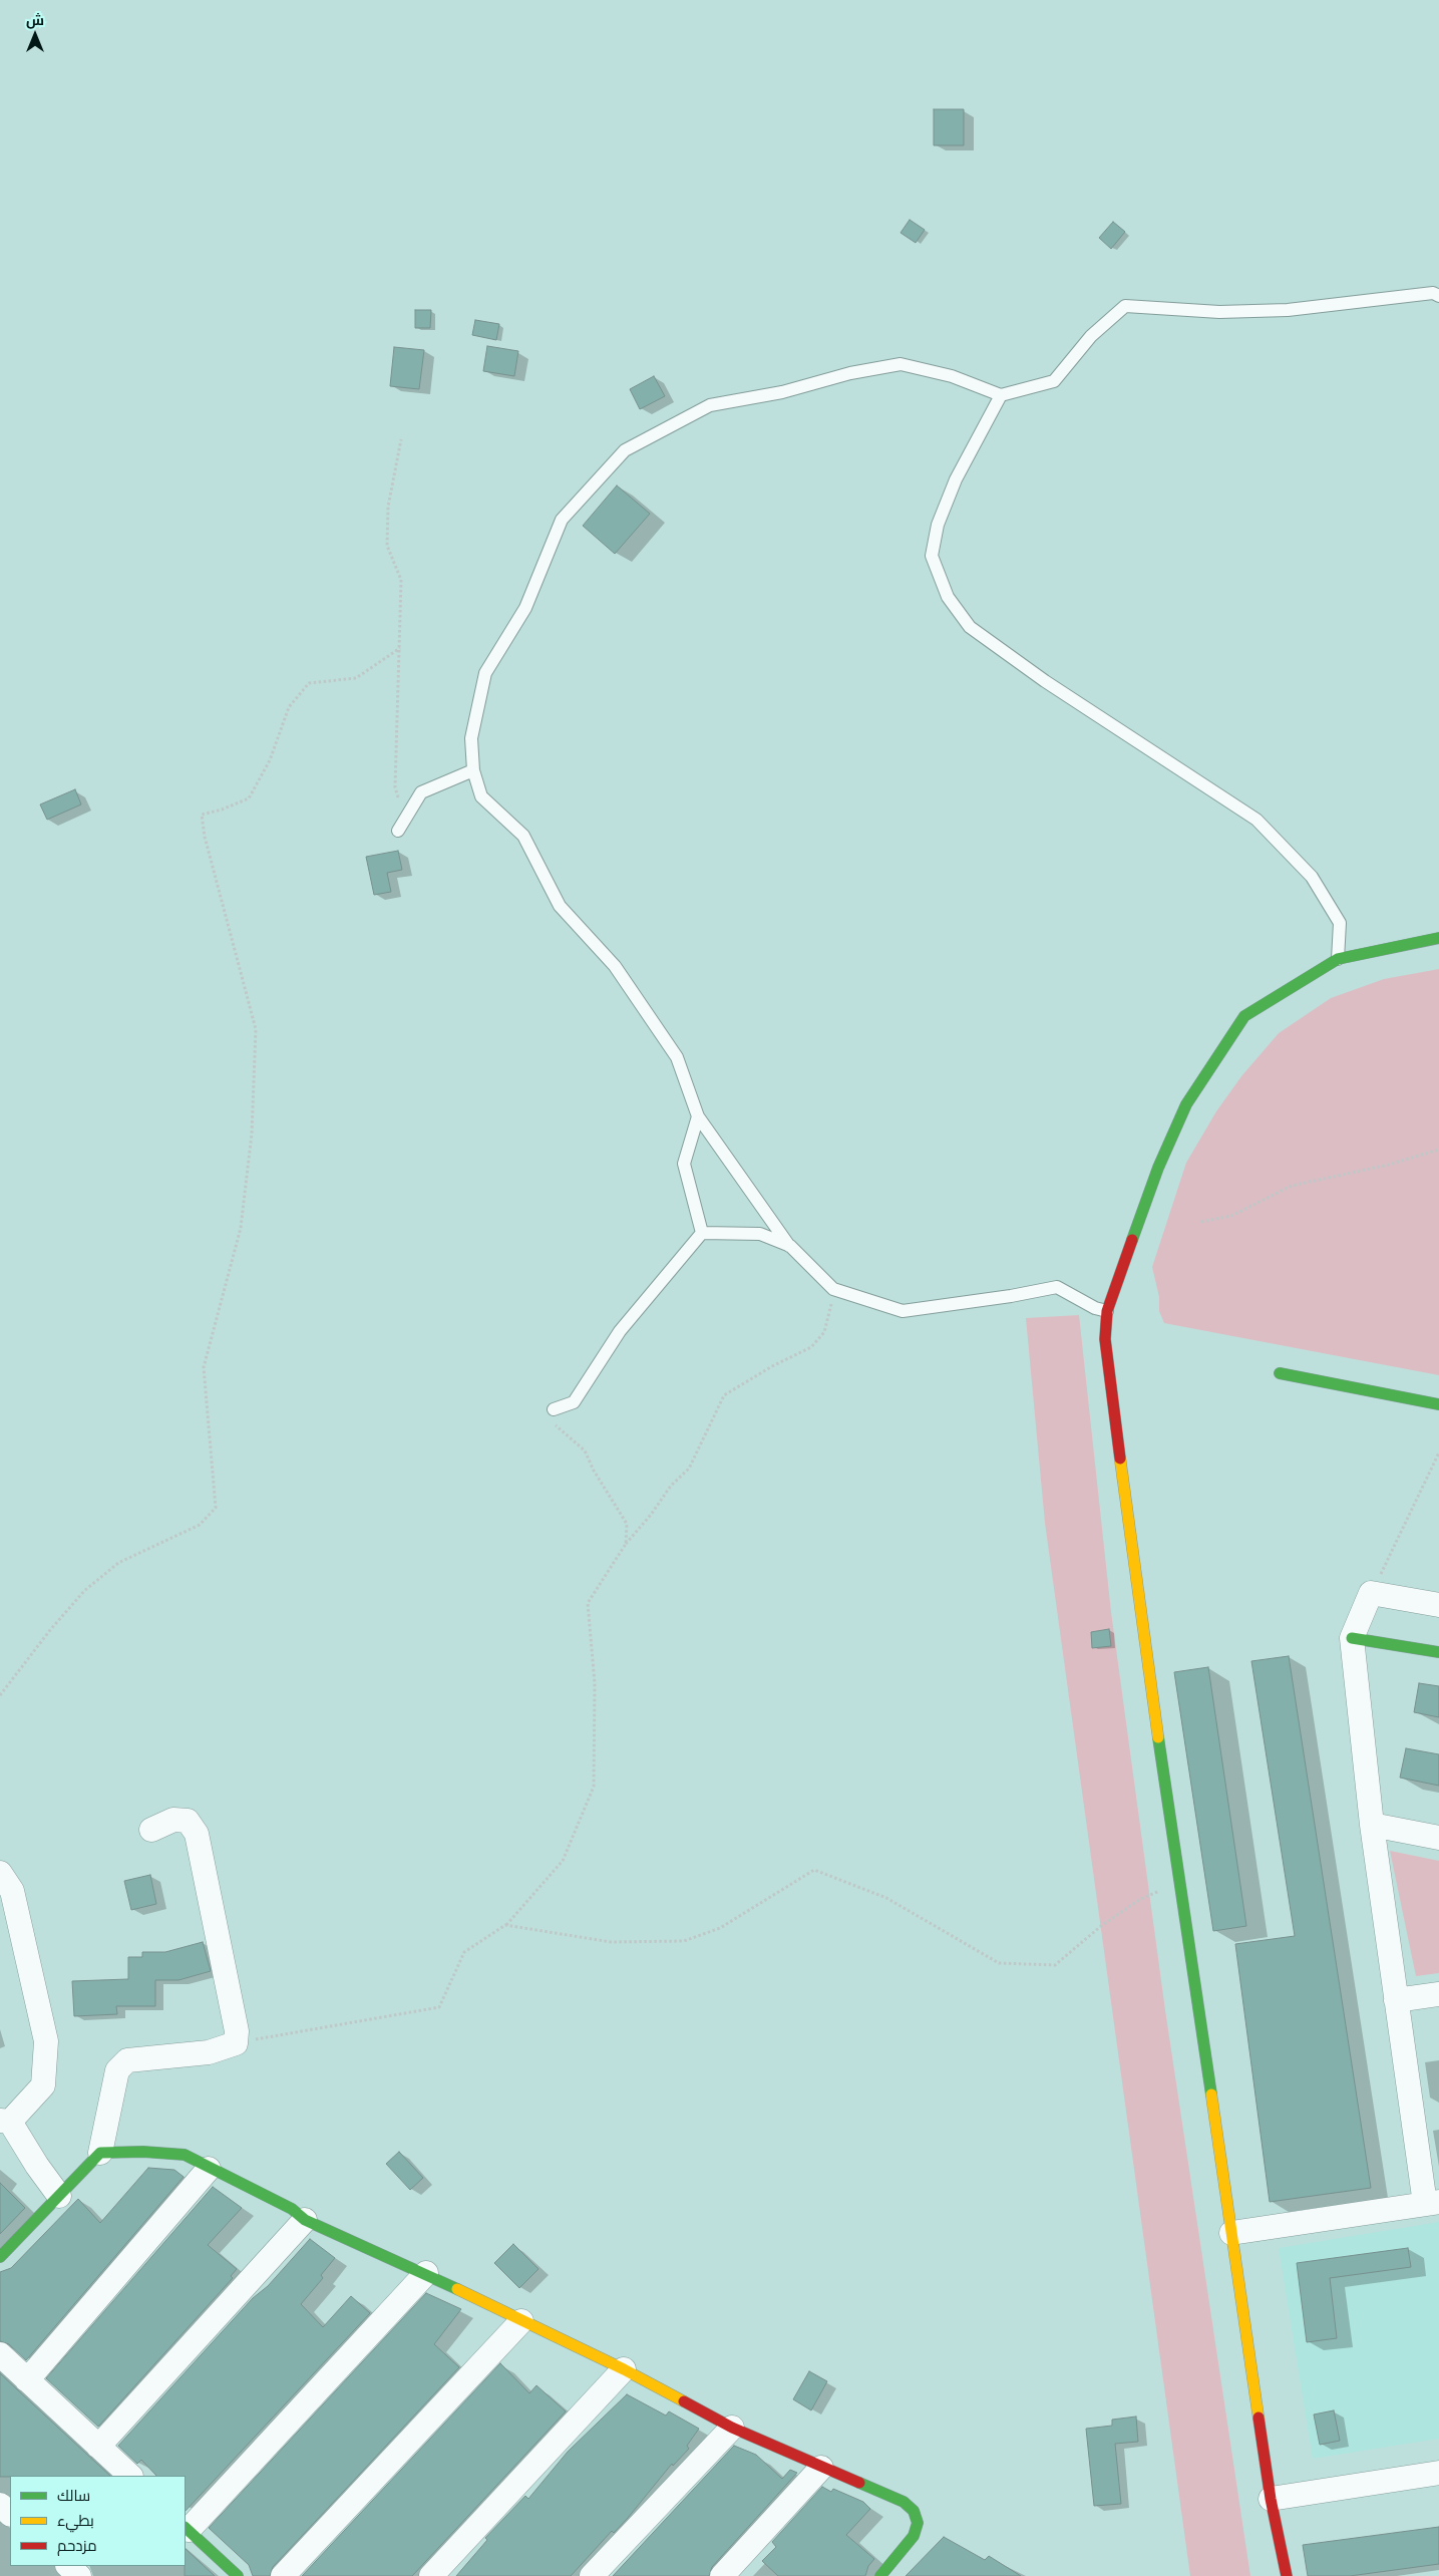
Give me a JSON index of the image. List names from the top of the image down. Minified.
{"legend":["سالك","بطيء","مزدحم"],"north":"top"}
